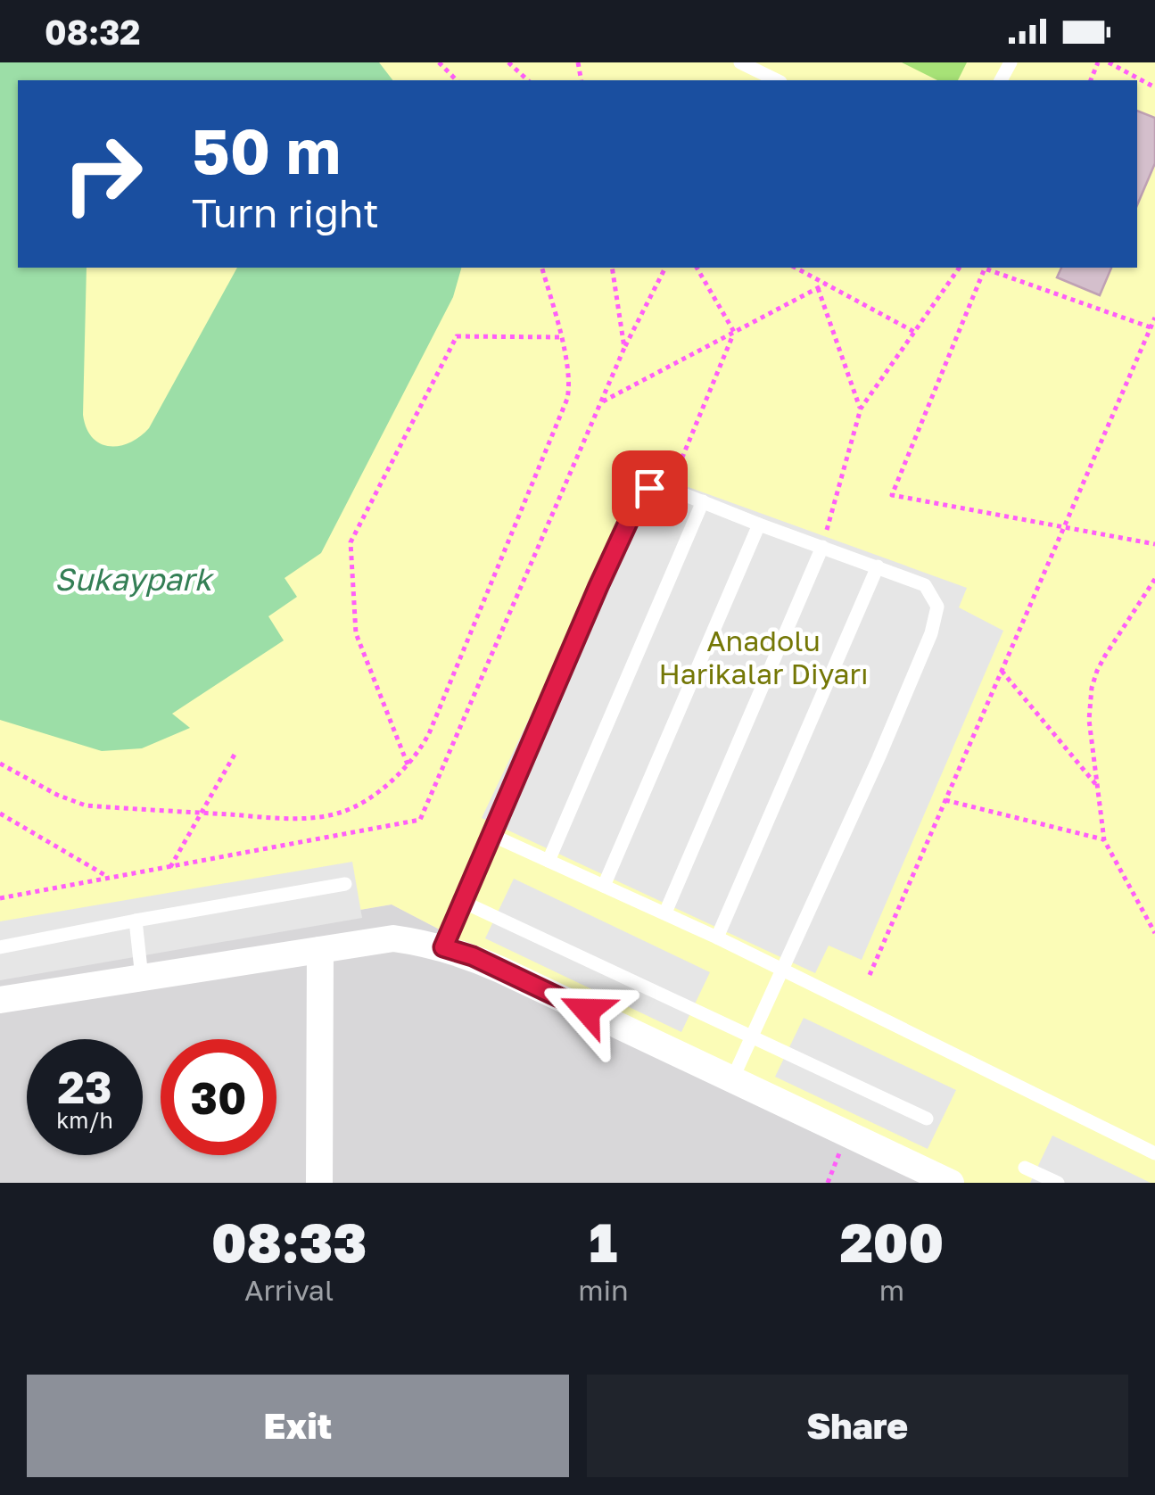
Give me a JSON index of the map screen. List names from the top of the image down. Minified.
{"water":["Sukaypark"],"parks":["Anadolu Harikalar Diyarı"],"page":{"status":"08:32","turn":["50 m","Turn right"],"speed":"23 km/h","limit":"30","eta":["08:33","Arrival","1","min","200","m"],"buttons":["Exit","Share"]}}
